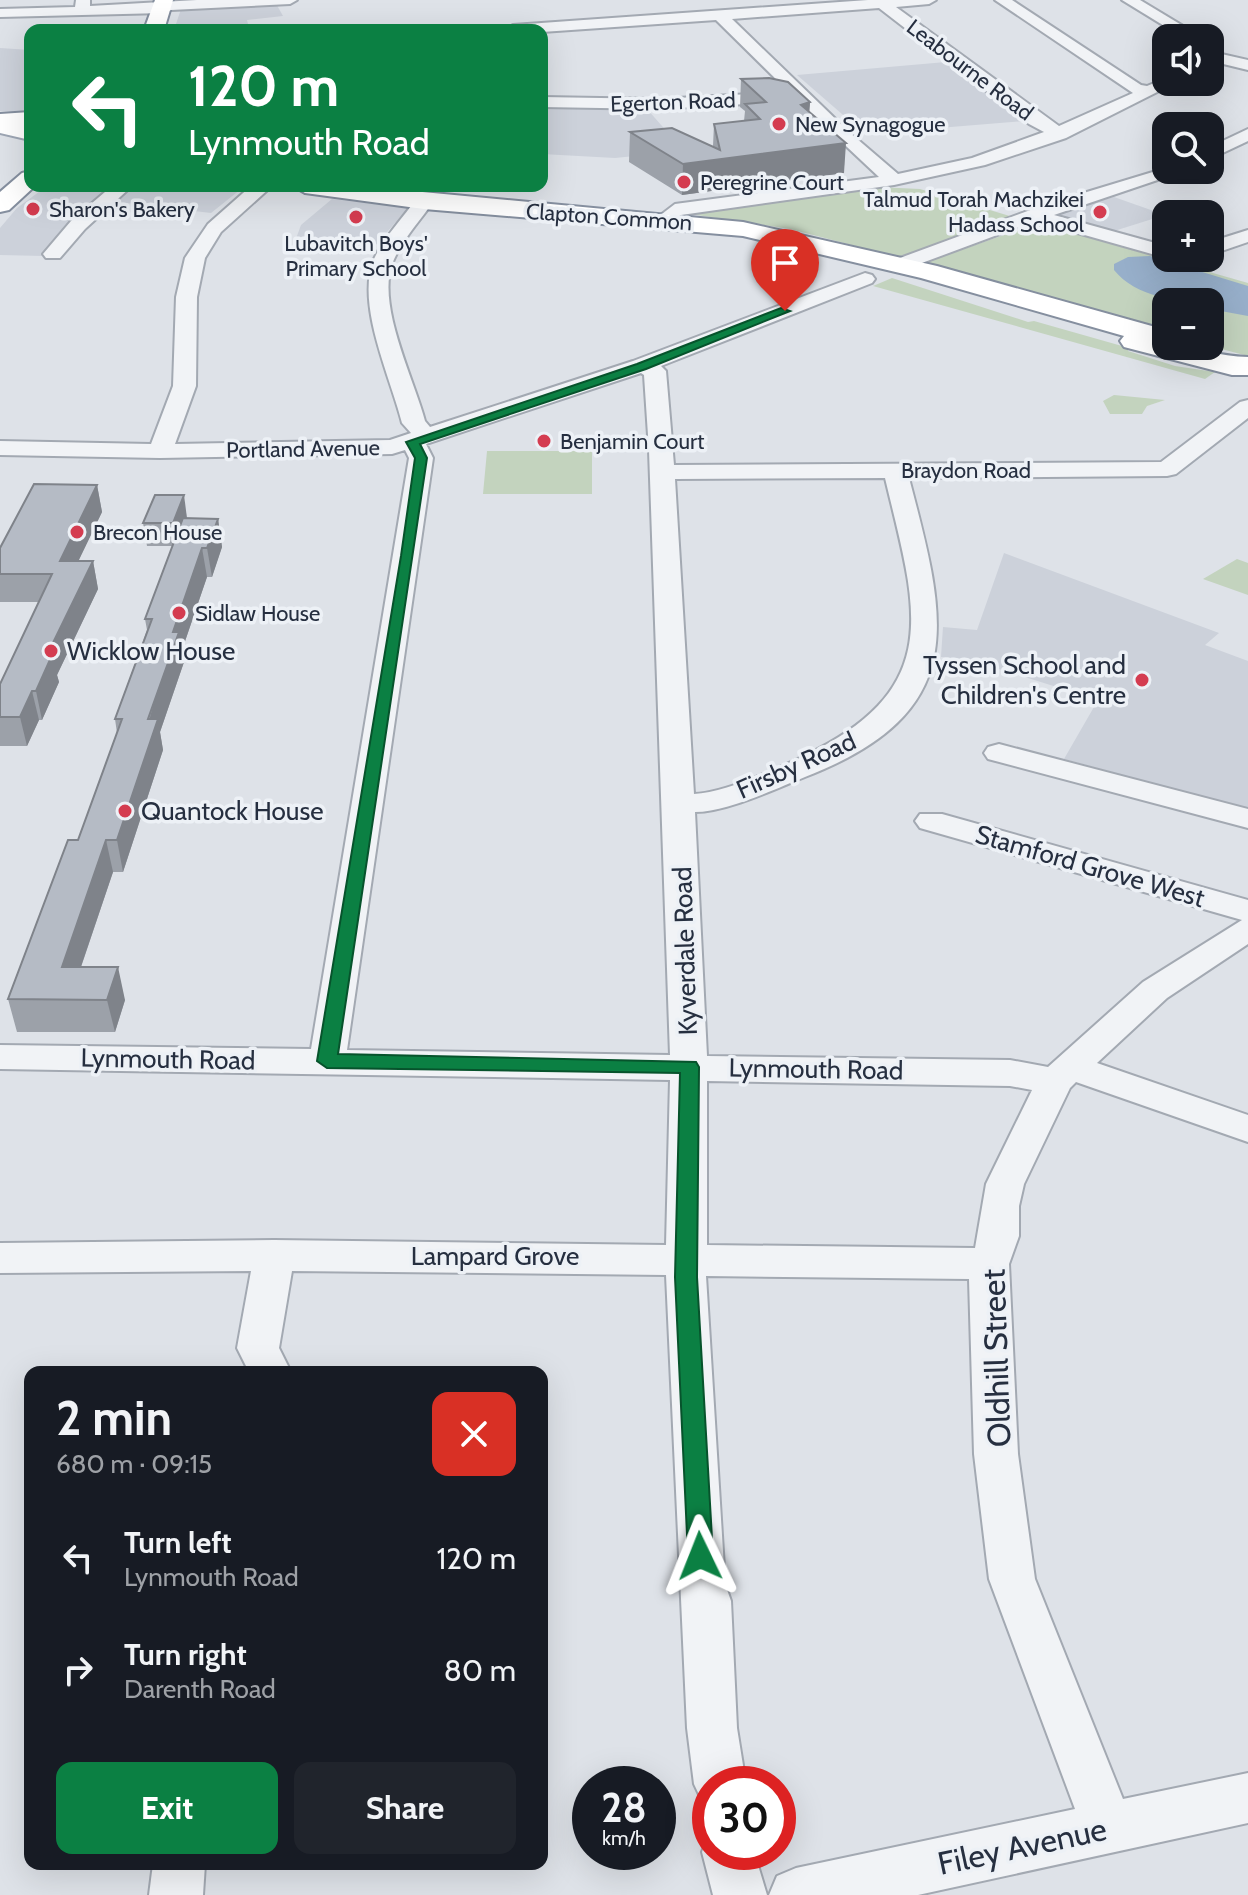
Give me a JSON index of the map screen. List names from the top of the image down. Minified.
{"streets":{"main road":["Clapton Common"],"street":["Leabourne Road","Egerton Road","Portland Avenue","Braydon Road","Firsby Road","Stamford Grove West","Kyverdale Road","Lynmouth Road","Lampard Grove","Oldhill Street","Filey Avenue"]},"crossings":[["Portland Avenue","Kyverdale Road"],["Braydon Road","Firsby Road"],["Braydon Road","Kyverdale Road"],["Firsby Road","Kyverdale Road"],["Kyverdale Road","Lynmouth Road"],["Kyverdale Road","Lampard Grove"],["Lynmouth Road","Oldhill Street"],["Lampard Grove","Oldhill Street"],["Oldhill Street","Filey Avenue"]],"places":["New Synagogue","Peregrine Court","Sharon's Bakery","Talmud Torah Machzikei Hadass School","Lubavitch Boys' Primary School","Benjamin Court","Brecon House","Sidlaw House","Wicklow House","Tyssen School and Children's Centre","Quantock House"],"page":{"map_buttons":["+","−"],"turn":["120 m","Lynmouth Road"],"heading":["2 min","680 m · 09:15"],"list":[{"name":"Turn left","note":"Lynmouth Road","value":"120 m"},{"name":"Turn right","note":"Darenth Road","value":"80 m"}],"buttons":["Exit","Share"],"speed":"28 km/h","limit":"30"}}
